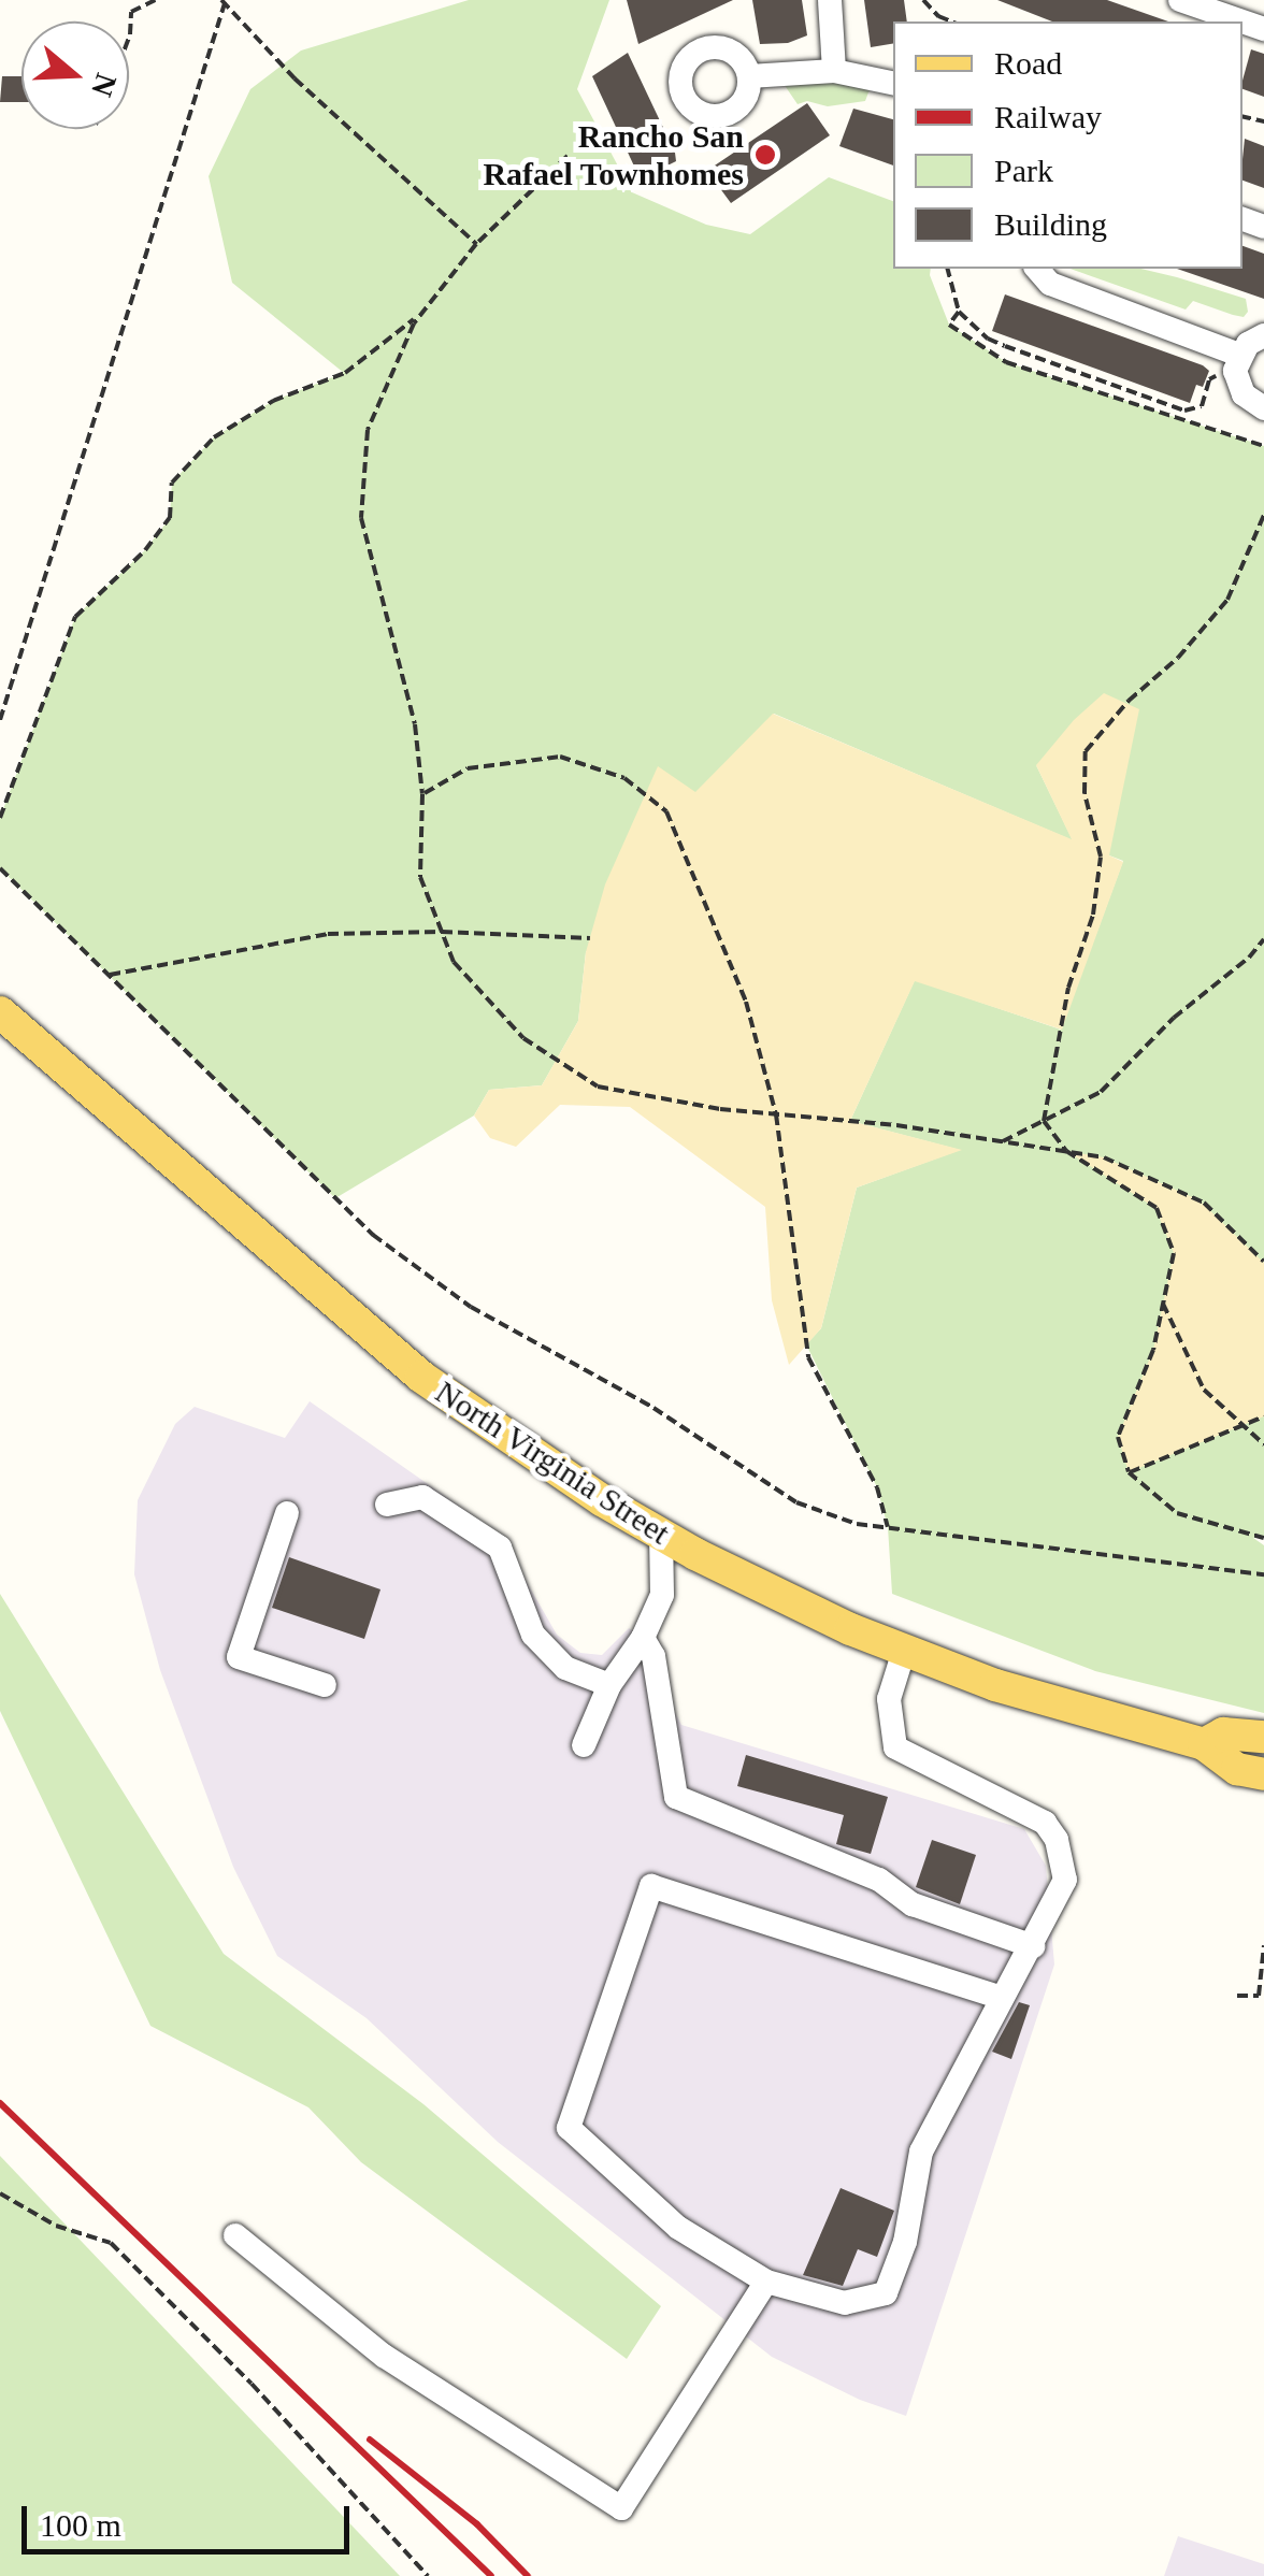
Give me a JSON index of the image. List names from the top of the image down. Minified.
{"streets":{"main road":["North Virginia Street"]},"places":["Rancho San Rafael Townhomes"],"legend":["Road","Railway","Park","Building"],"scale_bar":"100 m","north":"right"}
